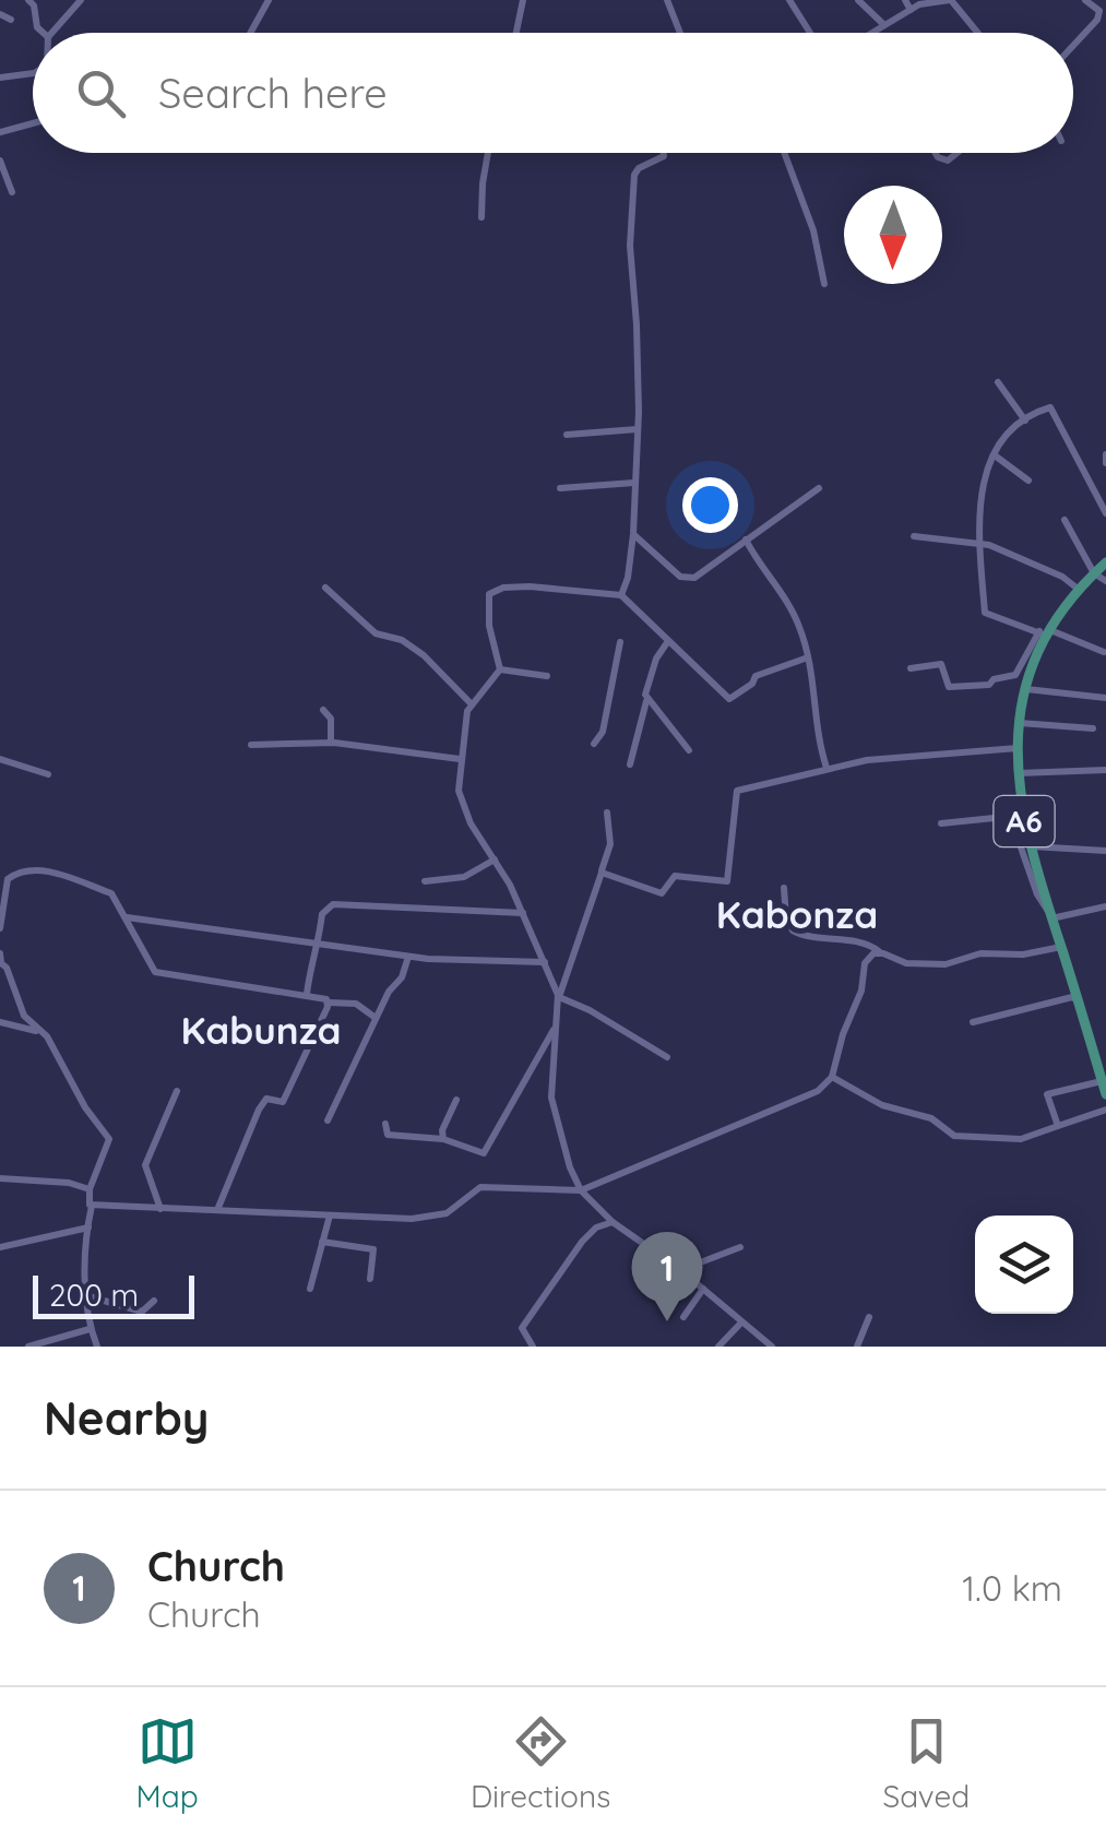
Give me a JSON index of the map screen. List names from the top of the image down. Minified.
{"streets":{"main road":["A6"]},"districts":["Kabonza","Kabunza"],"scale_bar":"200 m","north":"bottom","page":{"search":"Search here","pins":"1","scale":"200 m","heading":"Nearby","list":[{"mark":"1","name":"Church","note":"Church","value":"1.0 km"}],"nav":["Map","Directions","Saved"]}}
